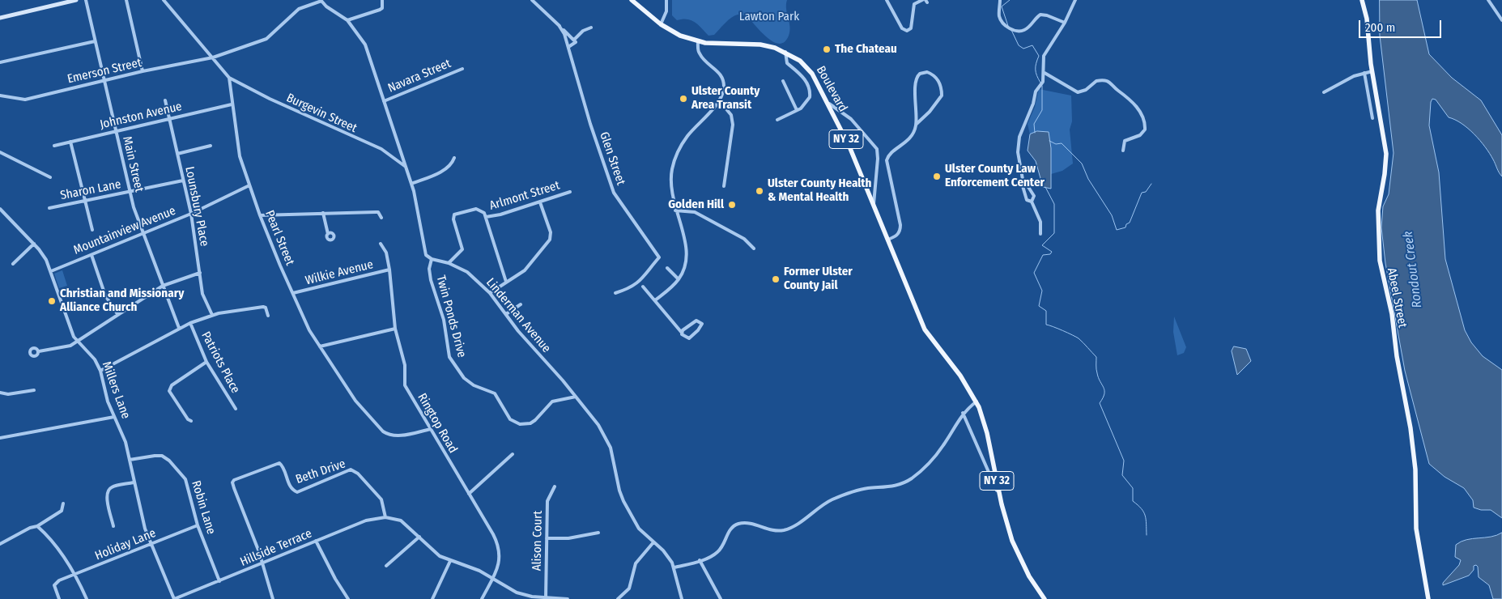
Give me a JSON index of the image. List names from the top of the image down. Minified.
{"streets":{"main road":["Boulevard","NY 32","Abeel Street"],"street":["Emerson Street","Navara Street","Burgevin Street","Johnston Avenue","Glen Street","Main Street","Sharon Lane","Arlmont Street","Lounsbury Place","Mountainview Avenue","Pearl Street","Wilkie Avenue","Linderman Avenue","Twin Ponds Drive","Patriots Place","Millers Lane","Ringtop Road","Beth Drive","Robin Lane","Alison Court","Holiday Lane","Hillside Terrace"]},"crossings":[["Emerson Street","Main Street"],["Boulevard","NY 32"],["Burgevin Street","Pearl Street"],["Johnston Avenue","Main Street"],["Johnston Avenue","Lounsbury Place"],["Johnston Avenue","Pearl Street"],["Main Street","Sharon Lane"],["Main Street","Mountainview Avenue"],["Sharon Lane","Lounsbury Place"],["Lounsbury Place","Mountainview Avenue"],["Mountainview Avenue","Pearl Street"],["Mountainview Avenue","Millers Lane"],["Pearl Street","Wilkie Avenue"],["Pearl Street","Ringtop Road"],["Wilkie Avenue","Ringtop Road"],["Linderman Avenue","Twin Ponds Drive"],["Millers Lane","Robin Lane"],["Millers Lane","Holiday Lane"],["Millers Lane","Hillside Terrace"],["Beth Drive","Hillside Terrace"],["Robin Lane","Holiday Lane"],["Robin Lane","Hillside Terrace"]],"water":["Rondout Creek"],"parks":["Lawton Park"],"places":["The Chateau","Ulster County Area Transit","Ulster County Law Enforcement Center","Ulster County Health & Mental Health","Golden Hill","Former Ulster County Jail","Christian and Missionary Alliance Church"],"scale_bar":"200 m"}
